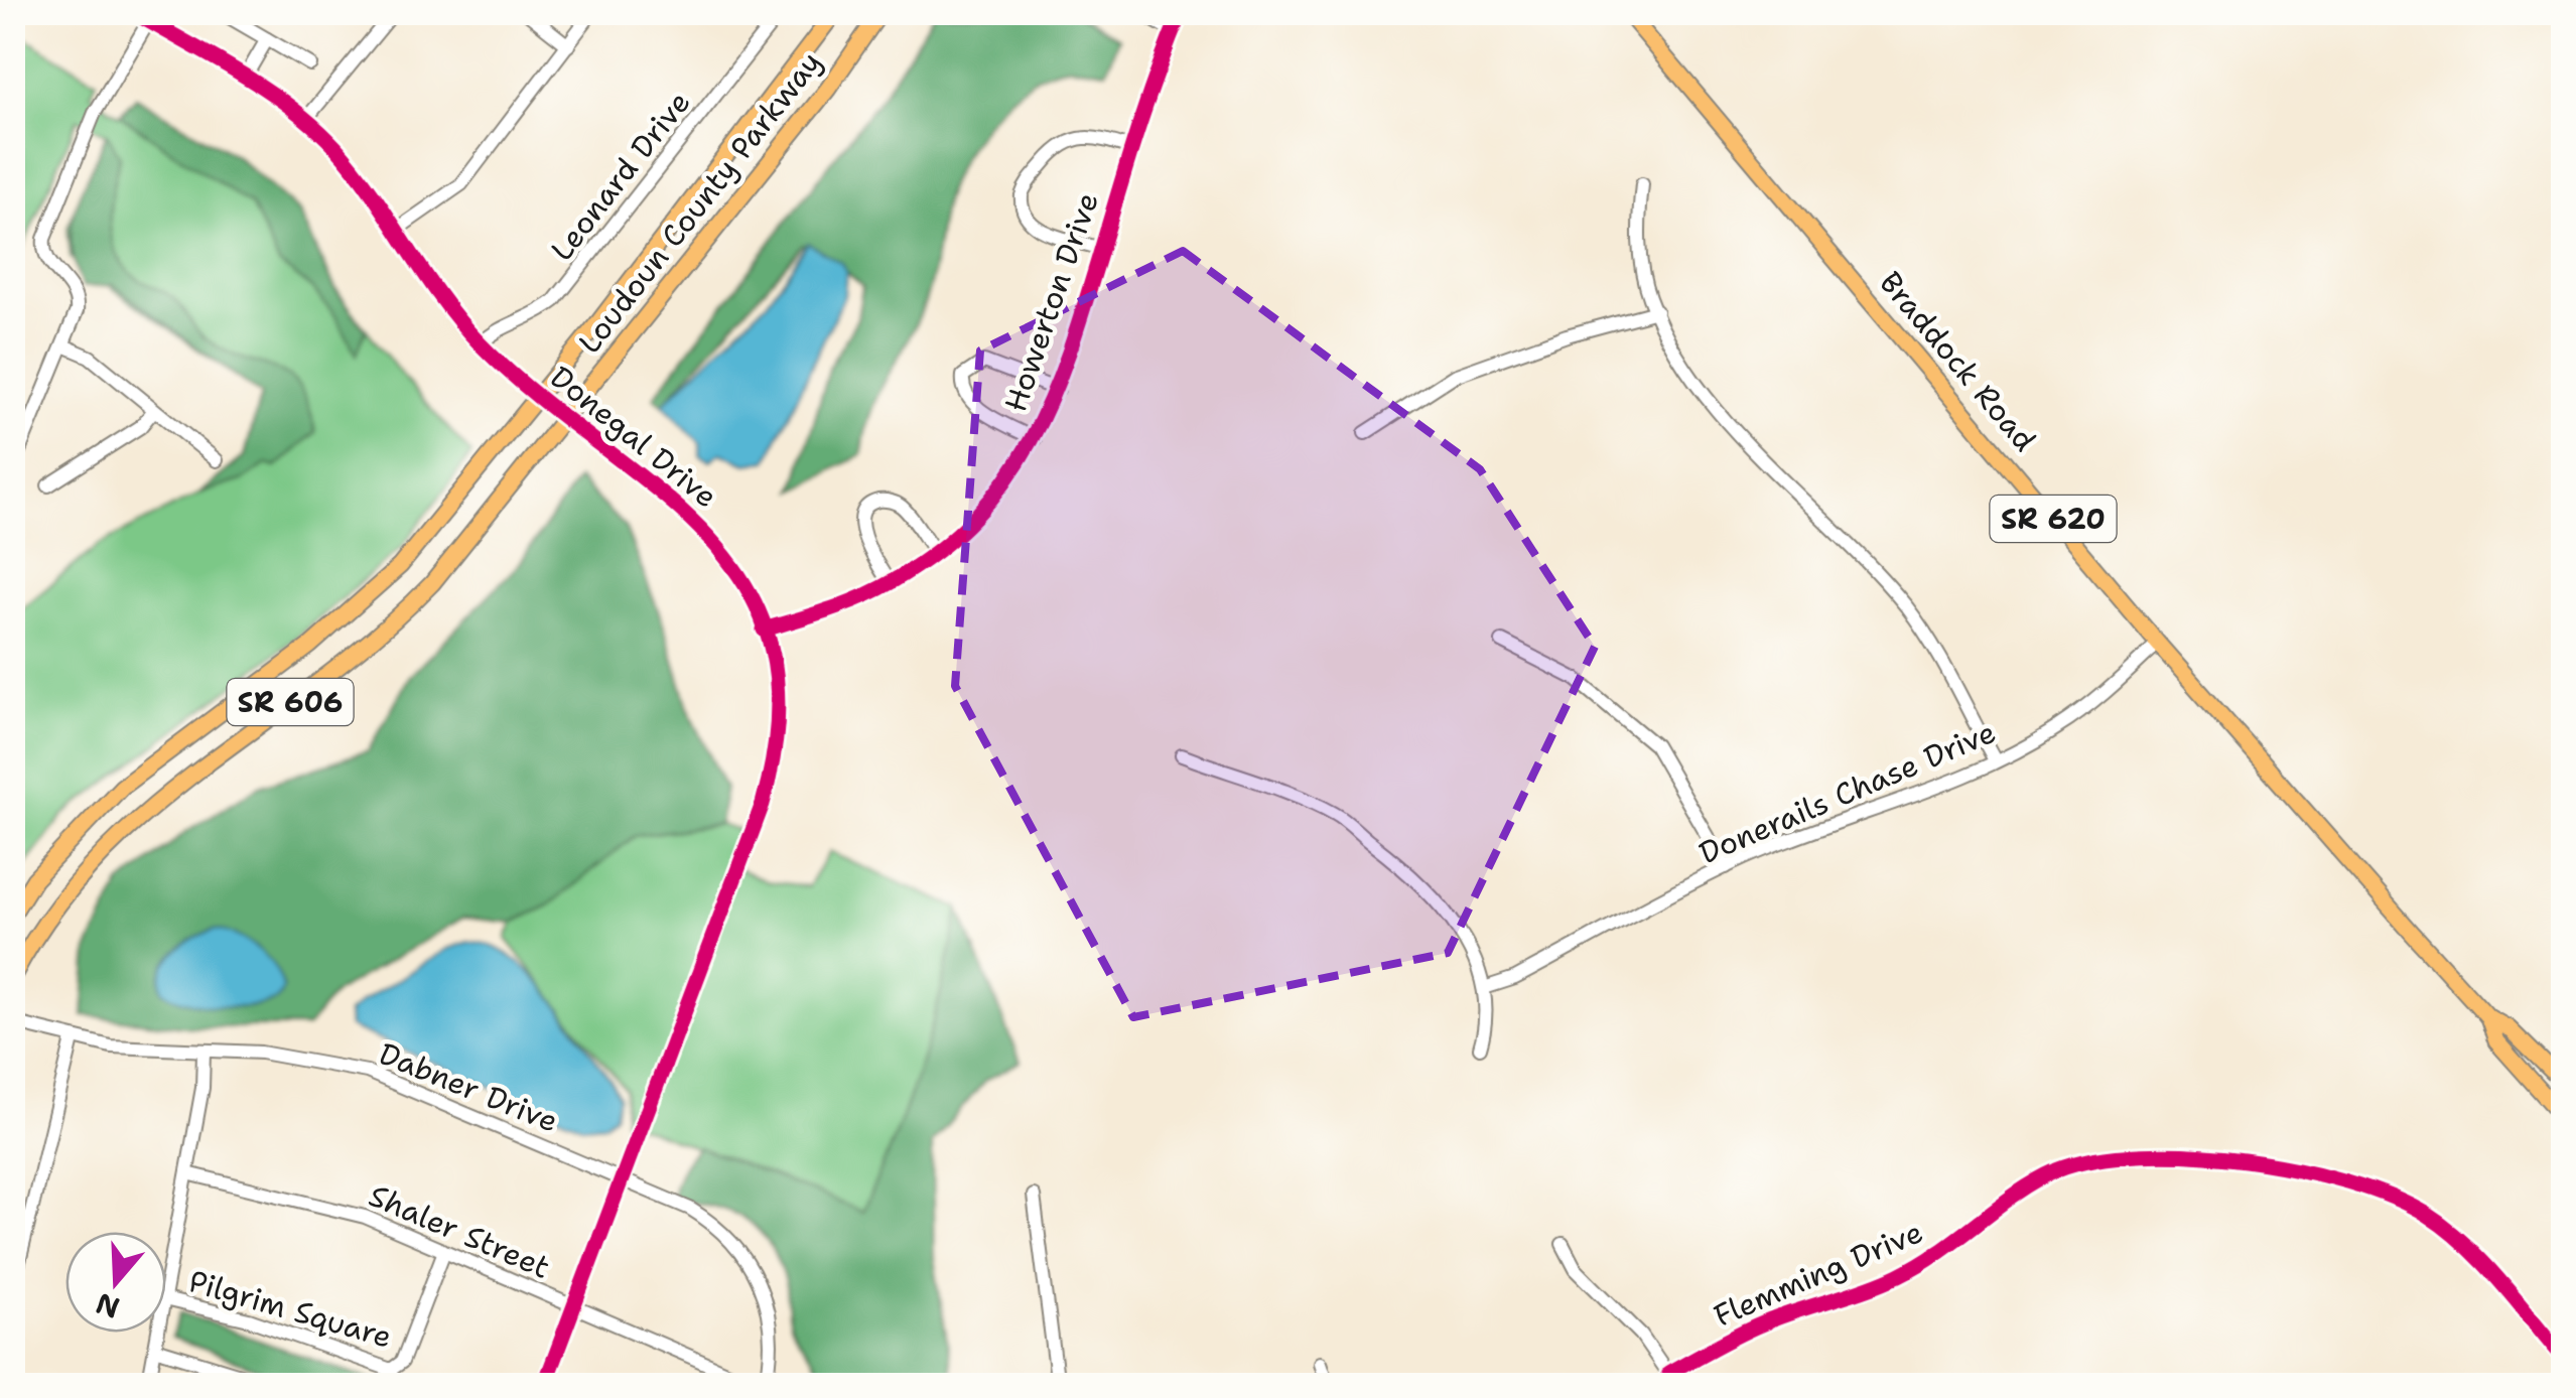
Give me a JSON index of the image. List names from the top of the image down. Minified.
{"streets":{"main road":["Loudoun County Parkway","Braddock Road","SR 620","SR 606"],"street":["Leonard Drive","Howerton Drive","Donegal Drive","Donerails Chase Drive","Dabner Drive","Shaler Street","Flemming Drive","Pilgrim Square"]},"crossings":[["Leonard Drive","Donegal Drive"],["Loudoun County Parkway","Donegal Drive"],["Howerton Drive","Donegal Drive"],["Braddock Road","Donerails Chase Drive"],["Donegal Drive","Dabner Drive"],["Donegal Drive","Shaler Street"],["Dabner Drive","Shaler Street"],["Shaler Street","Pilgrim Square"]],"north":"bottom"}
